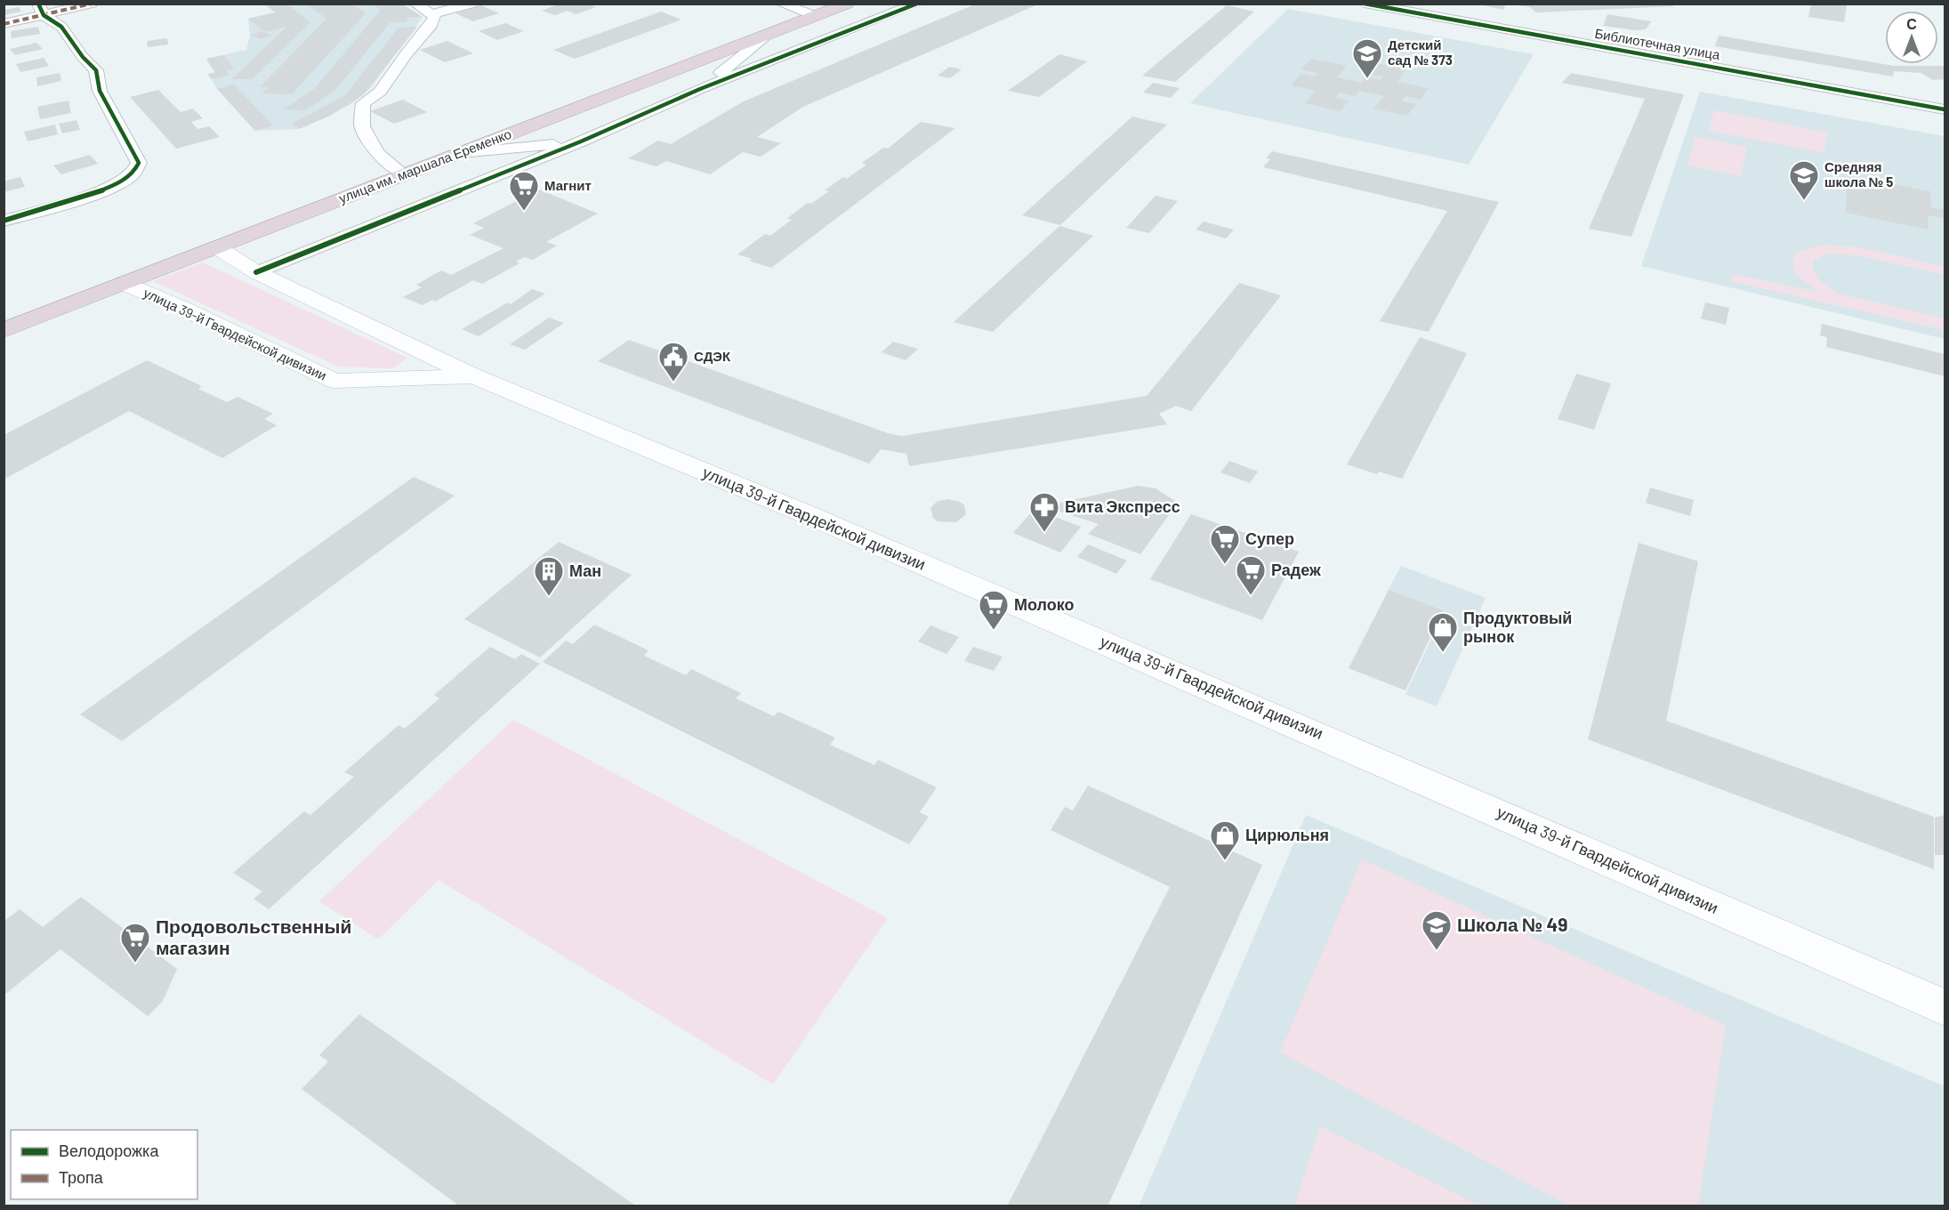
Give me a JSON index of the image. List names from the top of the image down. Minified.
{"streets":{"highway":["улица им. маршала Еременко"],"main road":["улица 39-й Гвардейской дивизии"],"street":["Библиотечная улица"]},"crossings":[["улица им. маршала Еременко","улица 39-й Гвардейской дивизии"]],"places":{"school or university":["Детский сад № 373","Средняя школа № 5","Школа № 49"],"supermarket":["Магнит","Супер","Радеж","Молоко","Продовольственный магазин"],"public building":["СДЭК"],"pharmacy":["Вита Экспресс"],"building":["Ман"],"shop":["Продуктовый рынок","Цирюльня"]},"legend":["Велодорожка","Тропа"],"north":"top"}
